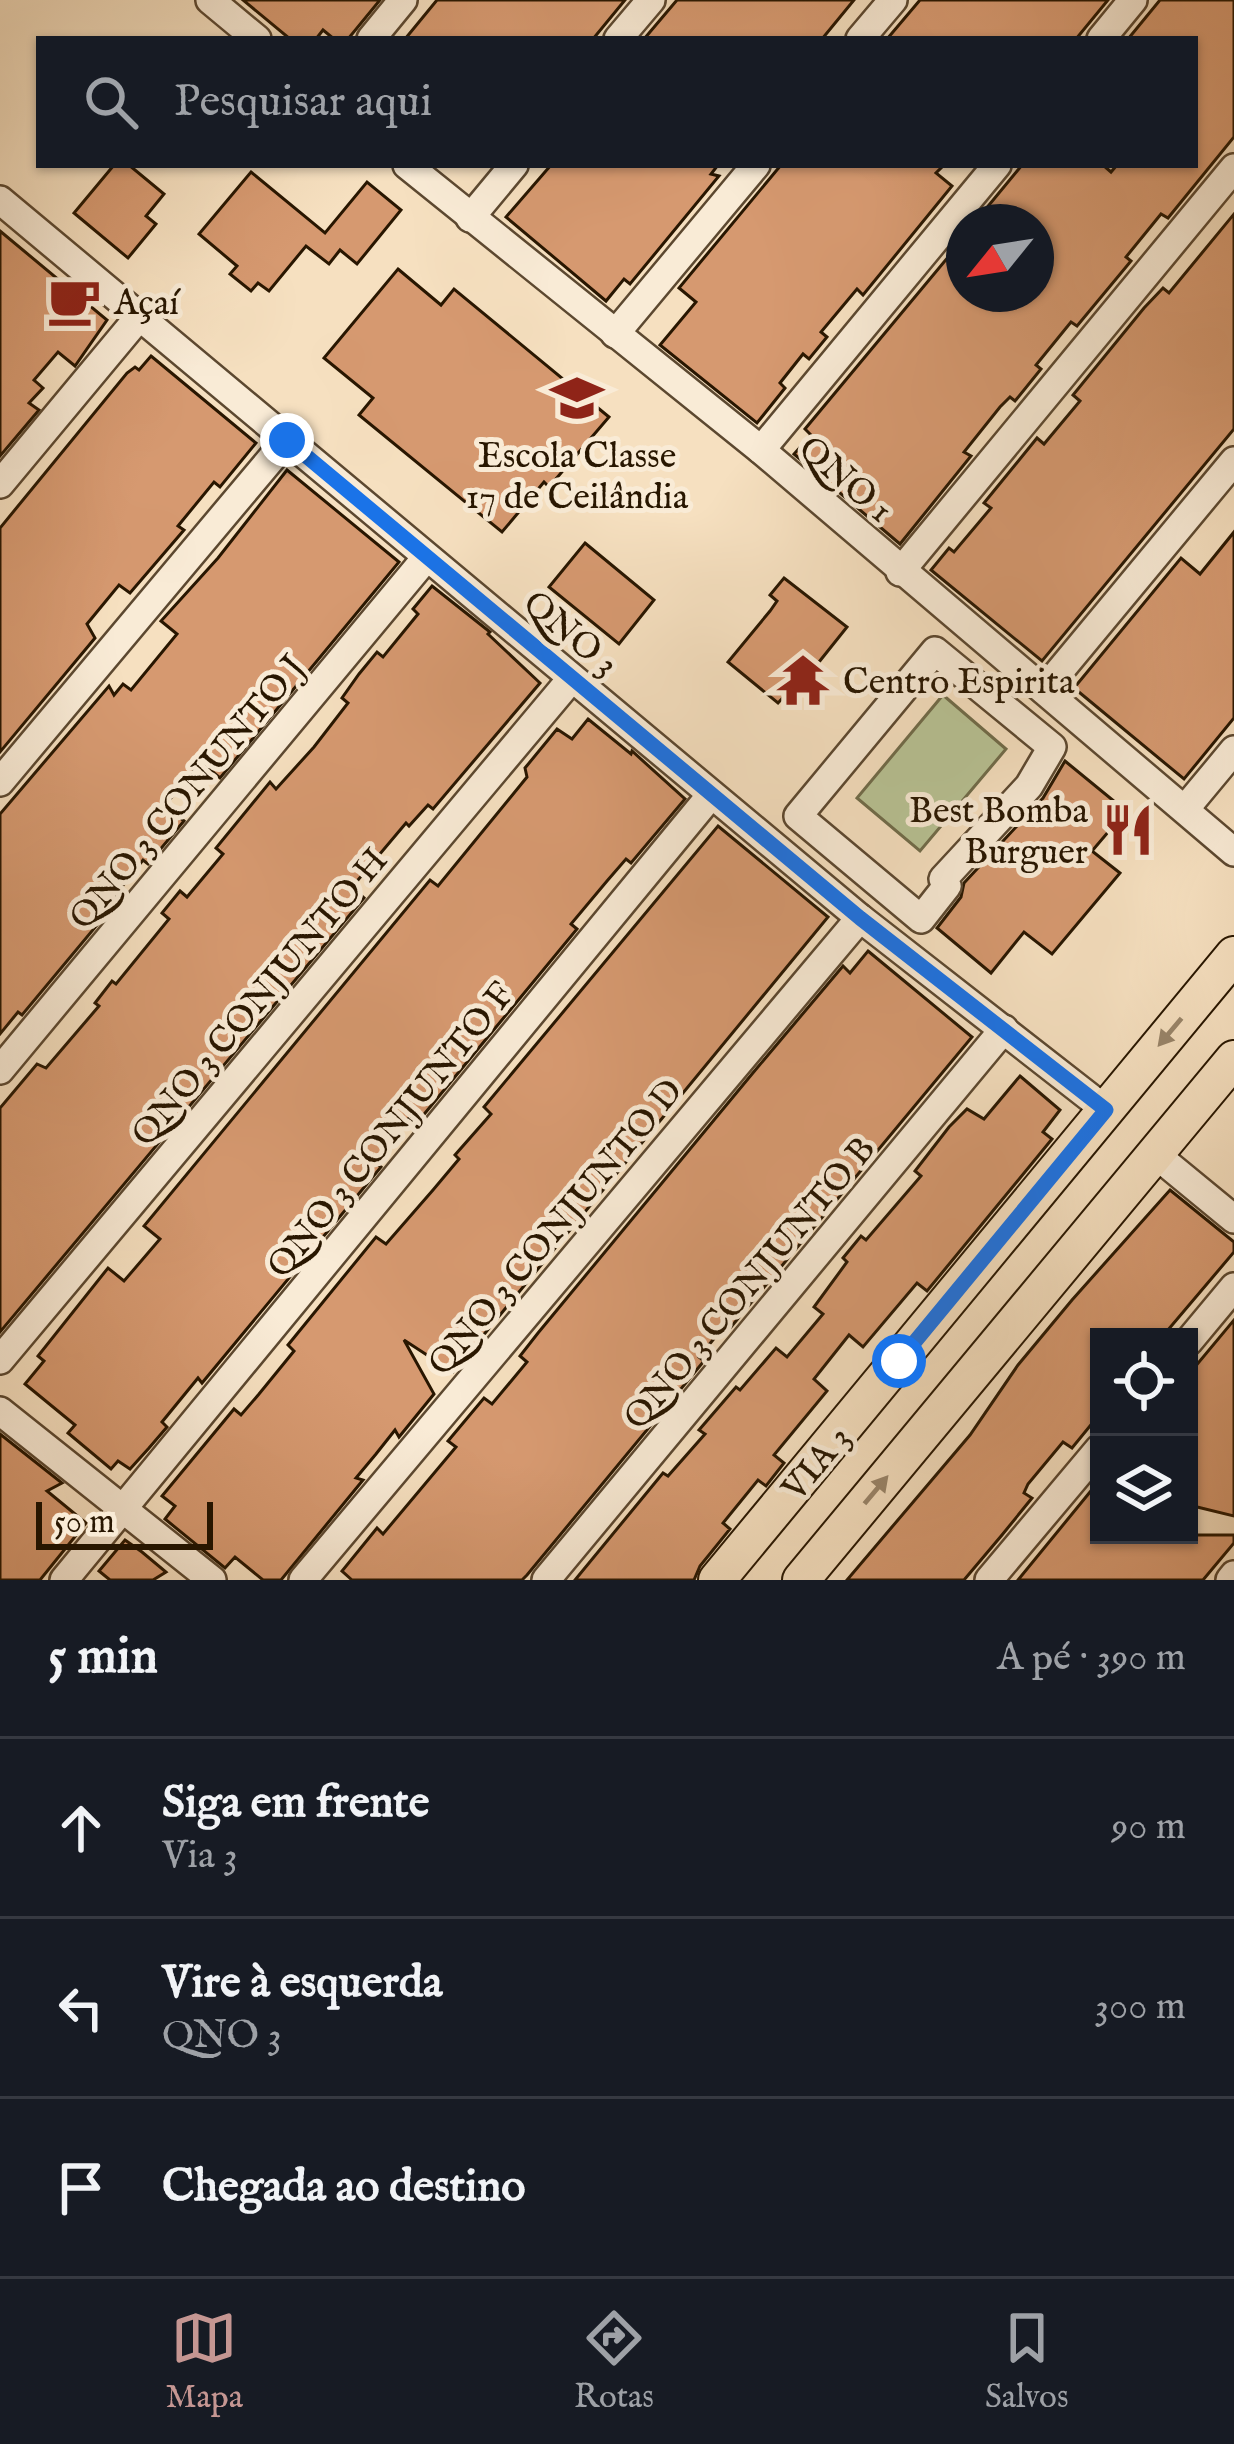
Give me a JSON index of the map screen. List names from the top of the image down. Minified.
{"streets":{"main road":["VIA 3"],"street":["QNO 1","QNO 3","QNO 3 CONUNTO J","QNO 3 CONJUNTO H","QNO 3 CONJUNTO F","QNO 3 CONJUNTO D","QNO 3 CONJUNTO B"]},"crossings":[["QNO 3","QNO 3 CONUNTO J"],["QNO 3","QNO 3 CONJUNTO H"],["QNO 3","QNO 3 CONJUNTO F"],["QNO 3","QNO 3 CONJUNTO D"],["QNO 3","QNO 3 CONJUNTO B"],["QNO 3","VIA 3"]],"places":{"cafe":["Açaí"],"school or university":["Escola Classe 17 de Ceilândia"],"temple":["Centro Espirita"],"restaurant":["Best Bomba Burguer"]},"scale_bar":"50 m","north":"bottom left","page":{"search":"Pesquisar aqui","scale":"50 m","heading":["5 min","A pé · 390 m"],"list":[["Siga em frente","Via 3","90 m"],["Vire à esquerda","QNO 3","300 m"],"Chegada ao destino"],"nav":["Mapa","Rotas","Salvos"]}}
